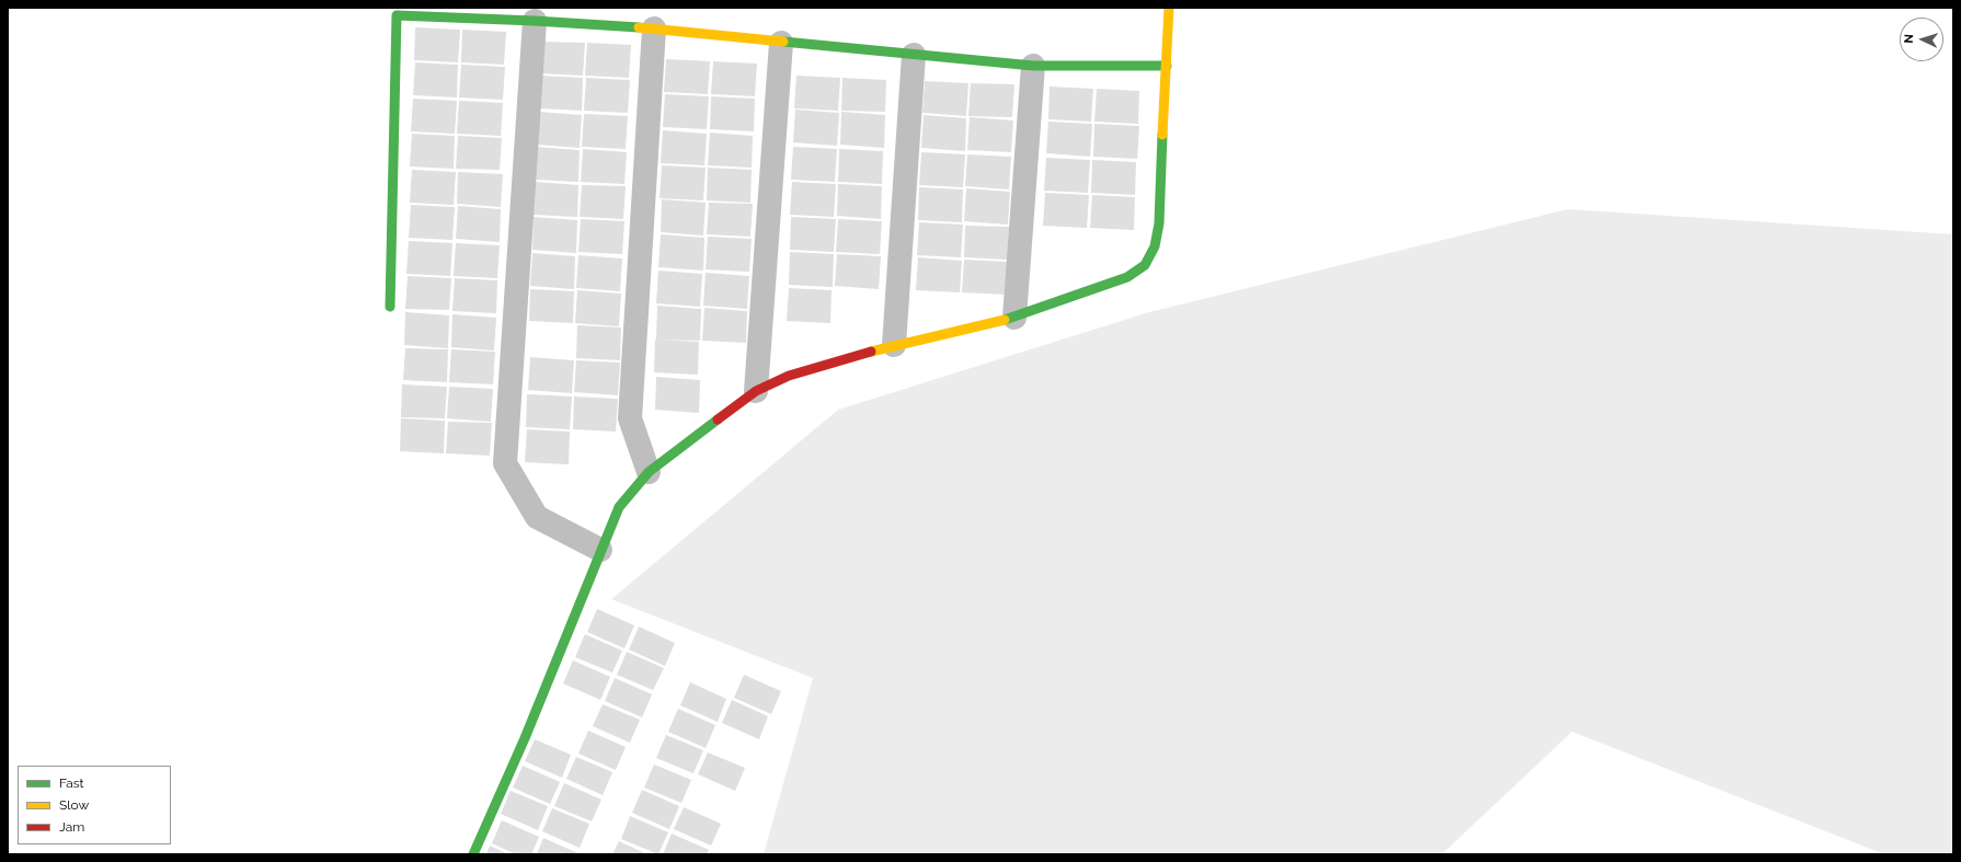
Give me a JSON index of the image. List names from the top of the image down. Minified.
{"legend":["Fast","Slow","Jam"],"north":"left"}
